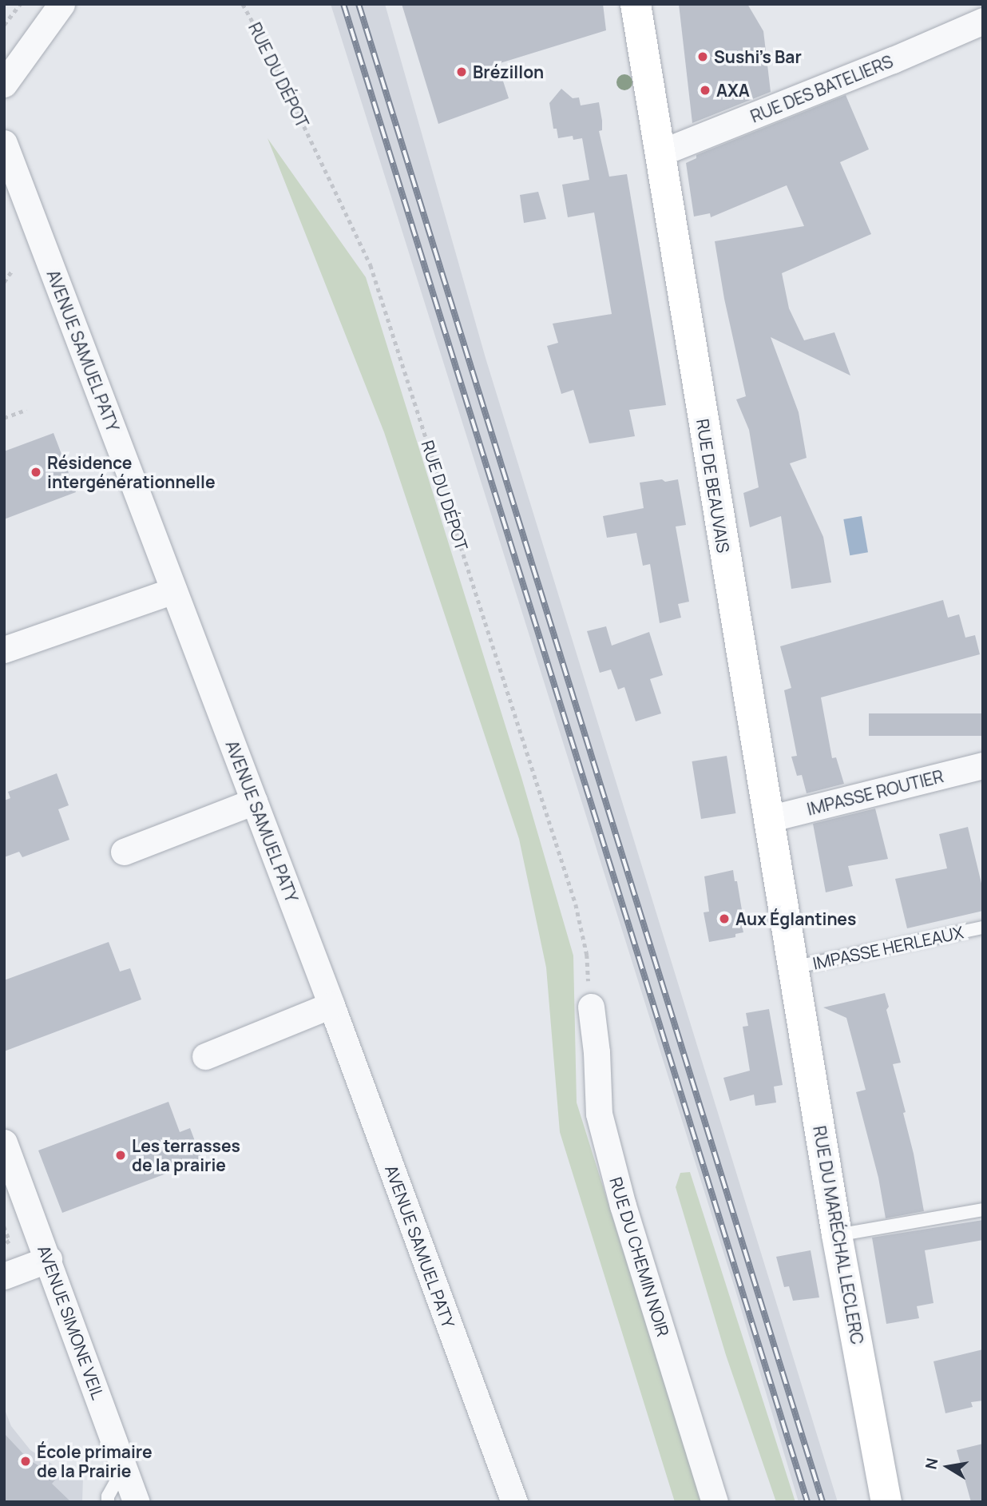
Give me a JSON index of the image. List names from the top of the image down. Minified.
{"streets":{"main road":["RUE DE BEAUVAIS","RUE DU MARÉCHAL LECLERC"],"street":["RUE DES BATELIERS","AVENUE SAMUEL PATY","IMPASSE ROUTIER","RUE DU CHEMIN NOIR","AVENUE SIMONE VEIL"],"lane":["IMPASSE HERLEAUX"],"path":["RUE DU DÉPOT"]},"crossings":[["RUE DU DÉPOT","RUE DU CHEMIN NOIR"],["RUE DES BATELIERS","RUE DE BEAUVAIS"],["RUE DE BEAUVAIS","IMPASSE ROUTIER"],["RUE DE BEAUVAIS","IMPASSE HERLEAUX"],["RUE DE BEAUVAIS","RUE DU MARÉCHAL LECLERC"],["IMPASSE HERLEAUX","RUE DU MARÉCHAL LECLERC"]],"places":["Sushi's Bar","Brézillon","AXA","Résidence intergénérationnelle","Aux Églantines","Les terrasses de la prairie","École primaire de la Prairie"],"north":"left"}
